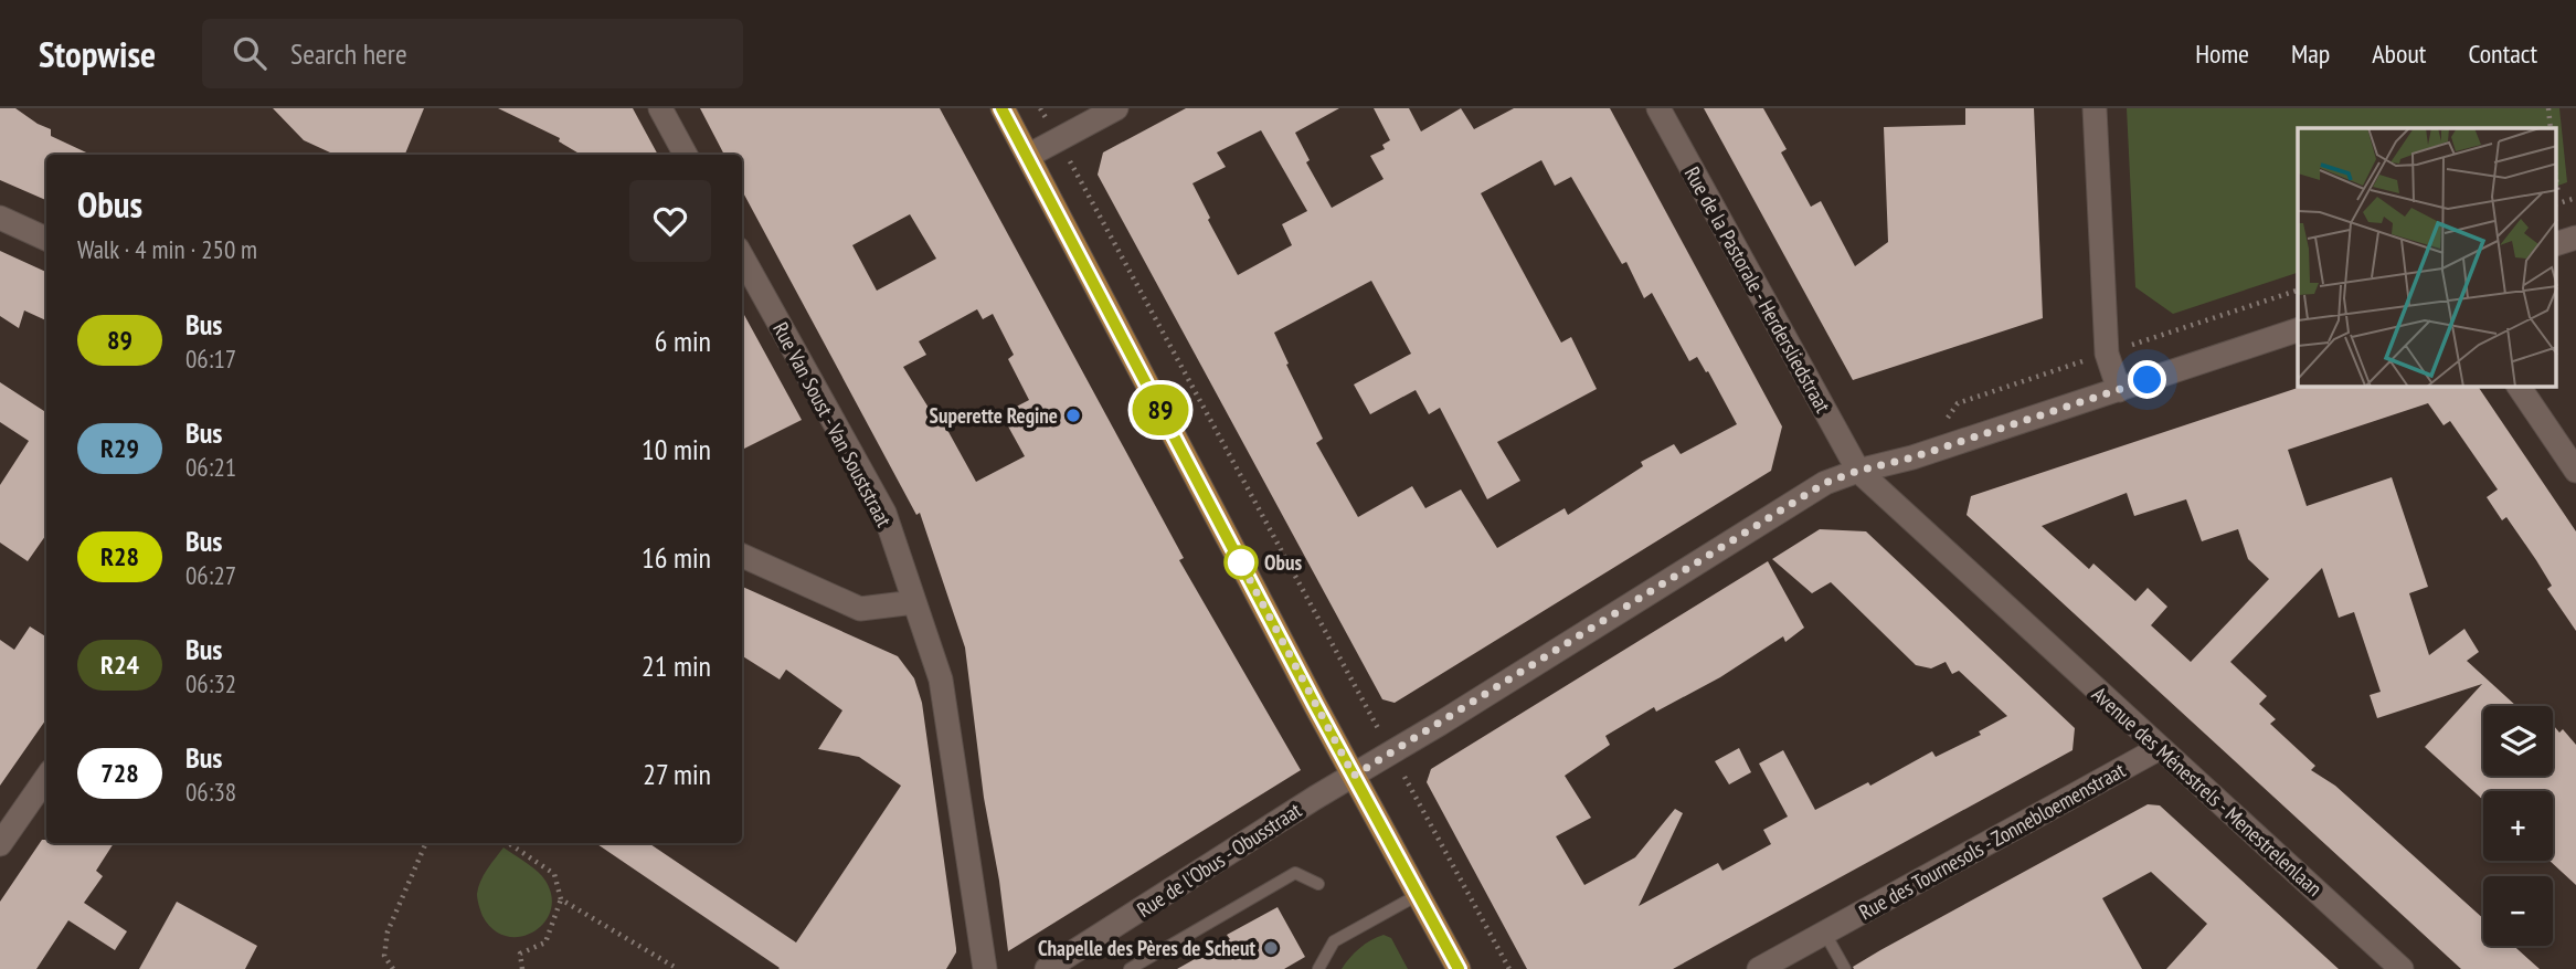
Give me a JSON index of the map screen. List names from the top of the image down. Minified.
{"streets":{"street":["Rue de la Pastorale - Herdersliedstraat","Rue Van Soust - Van Souststraat","Avenue des Ménestrels - Menestrelenlaan","Rue des Tournesols - Zonnebloemenstraat","Rue de l'Obus - Obusstraat"]},"crossings":[["Rue de la Pastorale - Herdersliedstraat","Avenue des Ménestrels - Menestrelenlaan"],["Rue de la Pastorale - Herdersliedstraat","Rue de l'Obus - Obusstraat"],["Avenue des Ménestrels - Menestrelenlaan","Rue des Tournesols - Zonnebloemenstraat"]],"places":["Superette Regine","Obus","Chapelle des Pères de Scheut"],"lines":["bus line 89"],"page":{"header":"Stopwise","search":"Search here","nav":["Home","Map","About","Contact"],"on_map":"89","heading":["Obus","Walk · 4 min · 250 m"],"list":[{"mark":"89","name":"Bus","note":"06:17","value":"6 min"},{"mark":"R29","name":"Bus","note":"06:21","value":"10 min"},{"mark":"R28","name":"Bus","note":"06:27","value":"16 min"},{"mark":"R24","name":"Bus","note":"06:32","value":"21 min"},{"mark":"728","name":"Bus","note":"06:38","value":"27 min"}],"map_buttons":["+","−"]}}
